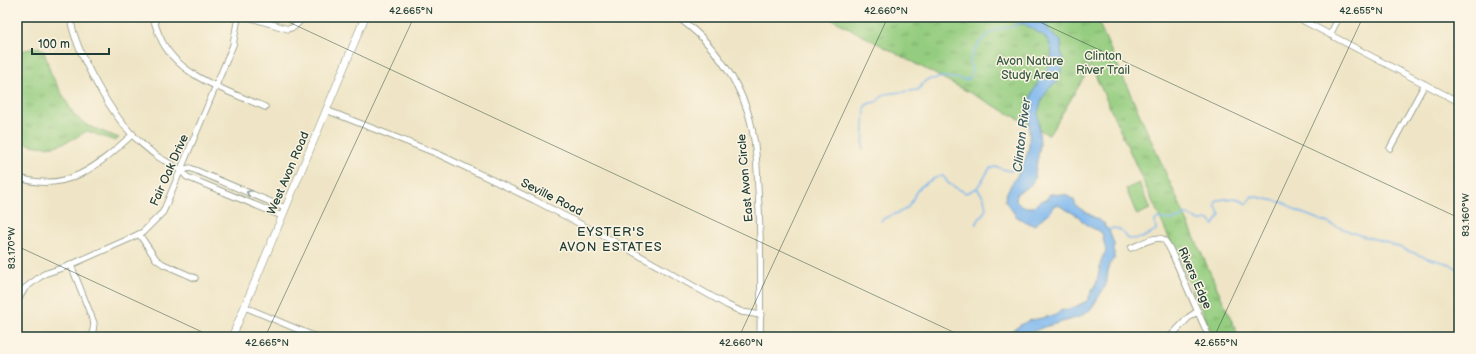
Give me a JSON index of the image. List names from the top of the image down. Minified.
{"streets":{"street":["Fair Oak Drive","West Avon Road","East Avon Circle","Seville Road","Rivers Edge"]},"crossings":[["West Avon Road","Seville Road"],["East Avon Circle","Seville Road"]],"districts":["EYSTER'S AVON ESTATES"],"water":["Clinton River"],"parks":["Clinton River Trail","Avon Nature Study Area"],"scale_bar":"100 m","coordinates":["42.665°N","42.660°N","42.655°N","83.160°W","83.170°W"]}
